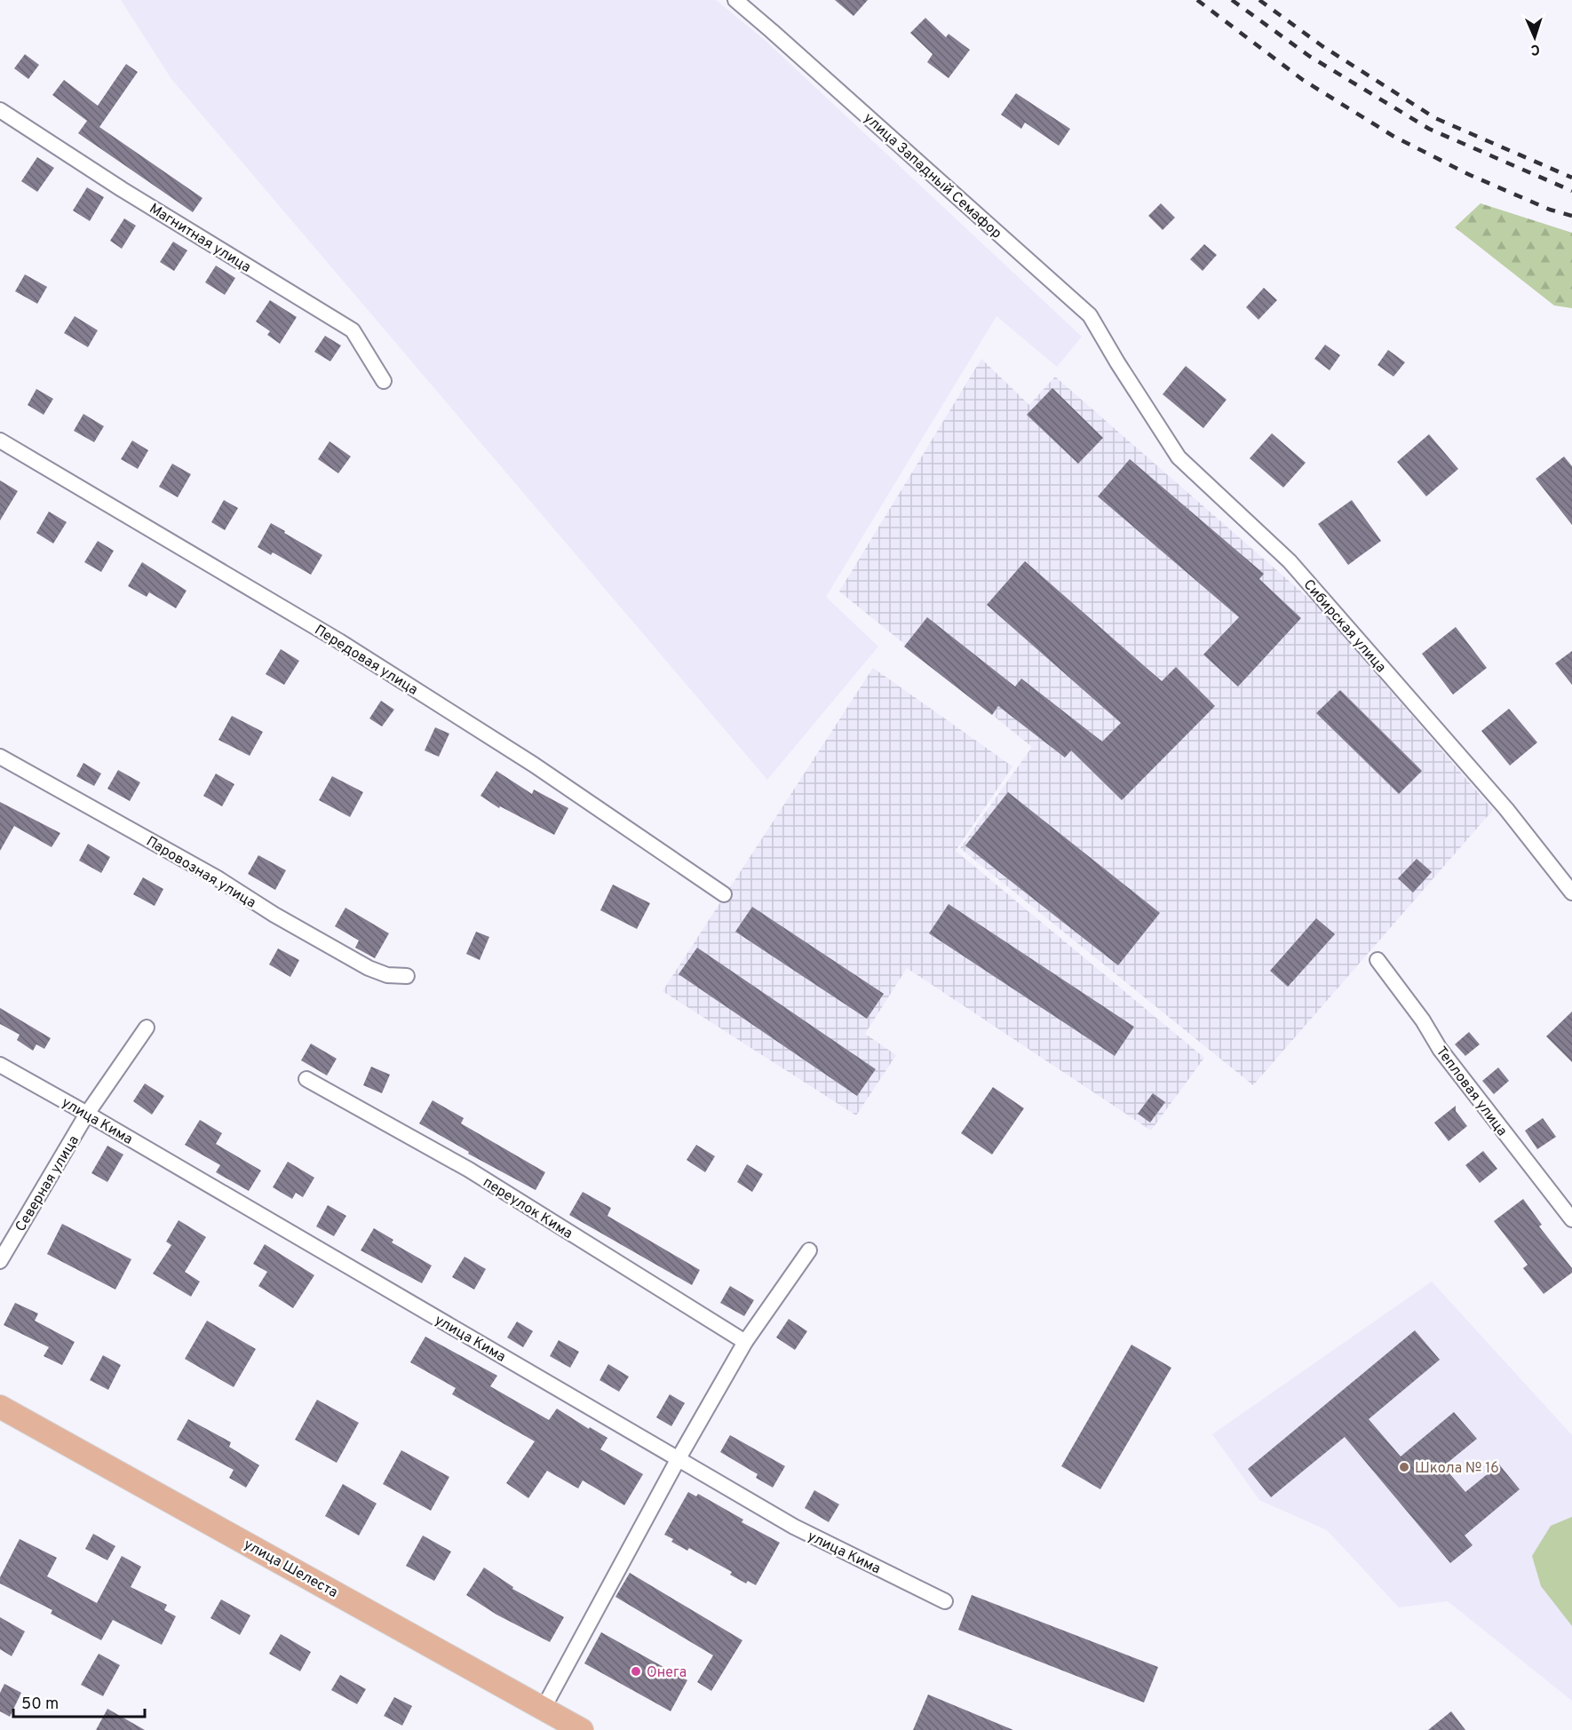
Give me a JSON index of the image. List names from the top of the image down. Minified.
{"streets":{"main road":["улица Шелеста"],"street":["улица Западный Семафор","Магнитная улица","Сибирская улица","Передовая улица","Паровозная улица","Тепловая улица","улица Кима","Северная улица","переулок Кима"]},"crossings":[["улица Западный Семафор","Сибирская улица"],["улица Кима","Северная улица"]],"places":["Школа № 16","Онега"],"scale_bar":"50 m","north":"bottom"}
